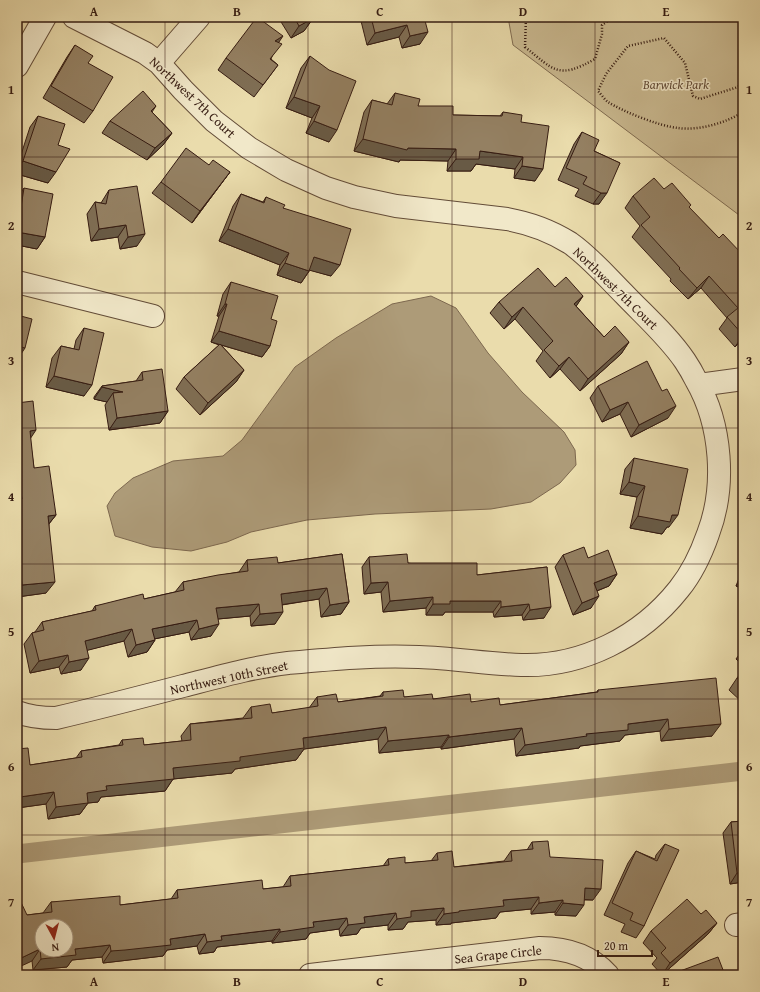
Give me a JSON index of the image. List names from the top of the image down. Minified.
{"streets":{"street":["Northwest 7th Court","Northwest 10th Street","Sea Grape Circle"]},"crossings":[["Northwest 7th Court","Northwest 10th Street"]],"parks":["Barwick Park"],"scale_bar":"20 m","north":"bottom","grid":{"columns":["A","B","C","D","E"],"rows":["1","2","3","4","5","6","7"]}}
